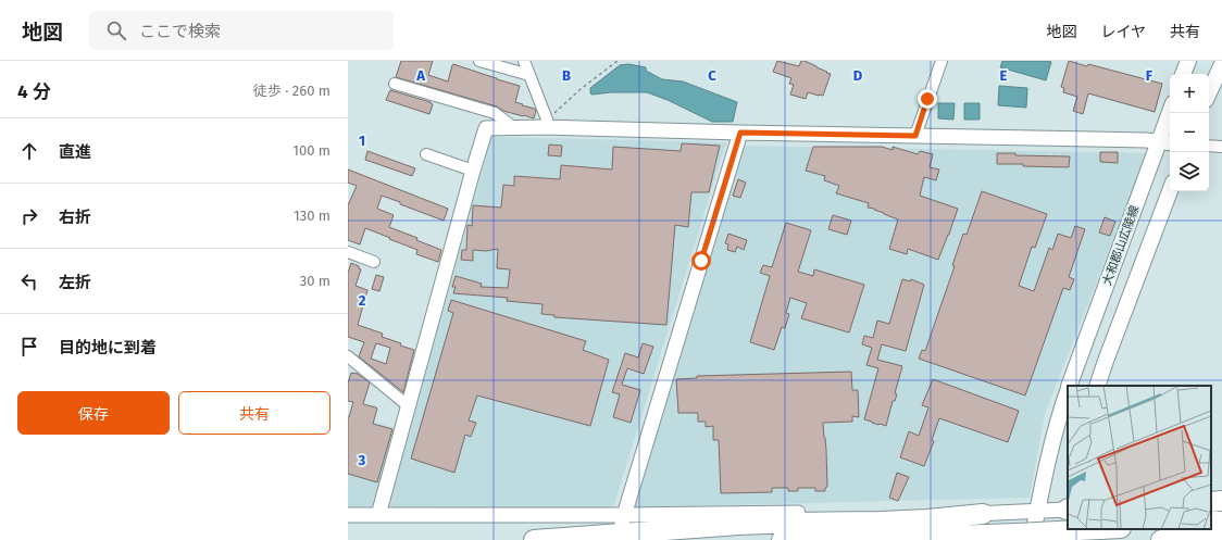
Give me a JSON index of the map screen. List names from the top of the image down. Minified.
{"streets":{"main road":["大和郡山広陵線"]},"page":{"header":"地図","search":"ここで検索","nav":["地図","レイヤ","共有"],"heading":["4 分","徒歩 · 260 m"],"map_buttons":["+","−"],"list":[["直進","100 m"],["右折","130 m"],["左折","30 m"],"目的地に到着"],"buttons":["保存","共有"]},"grid":{"columns":["A","B","C","D","E","F"],"rows":["1","2","3"]}}
